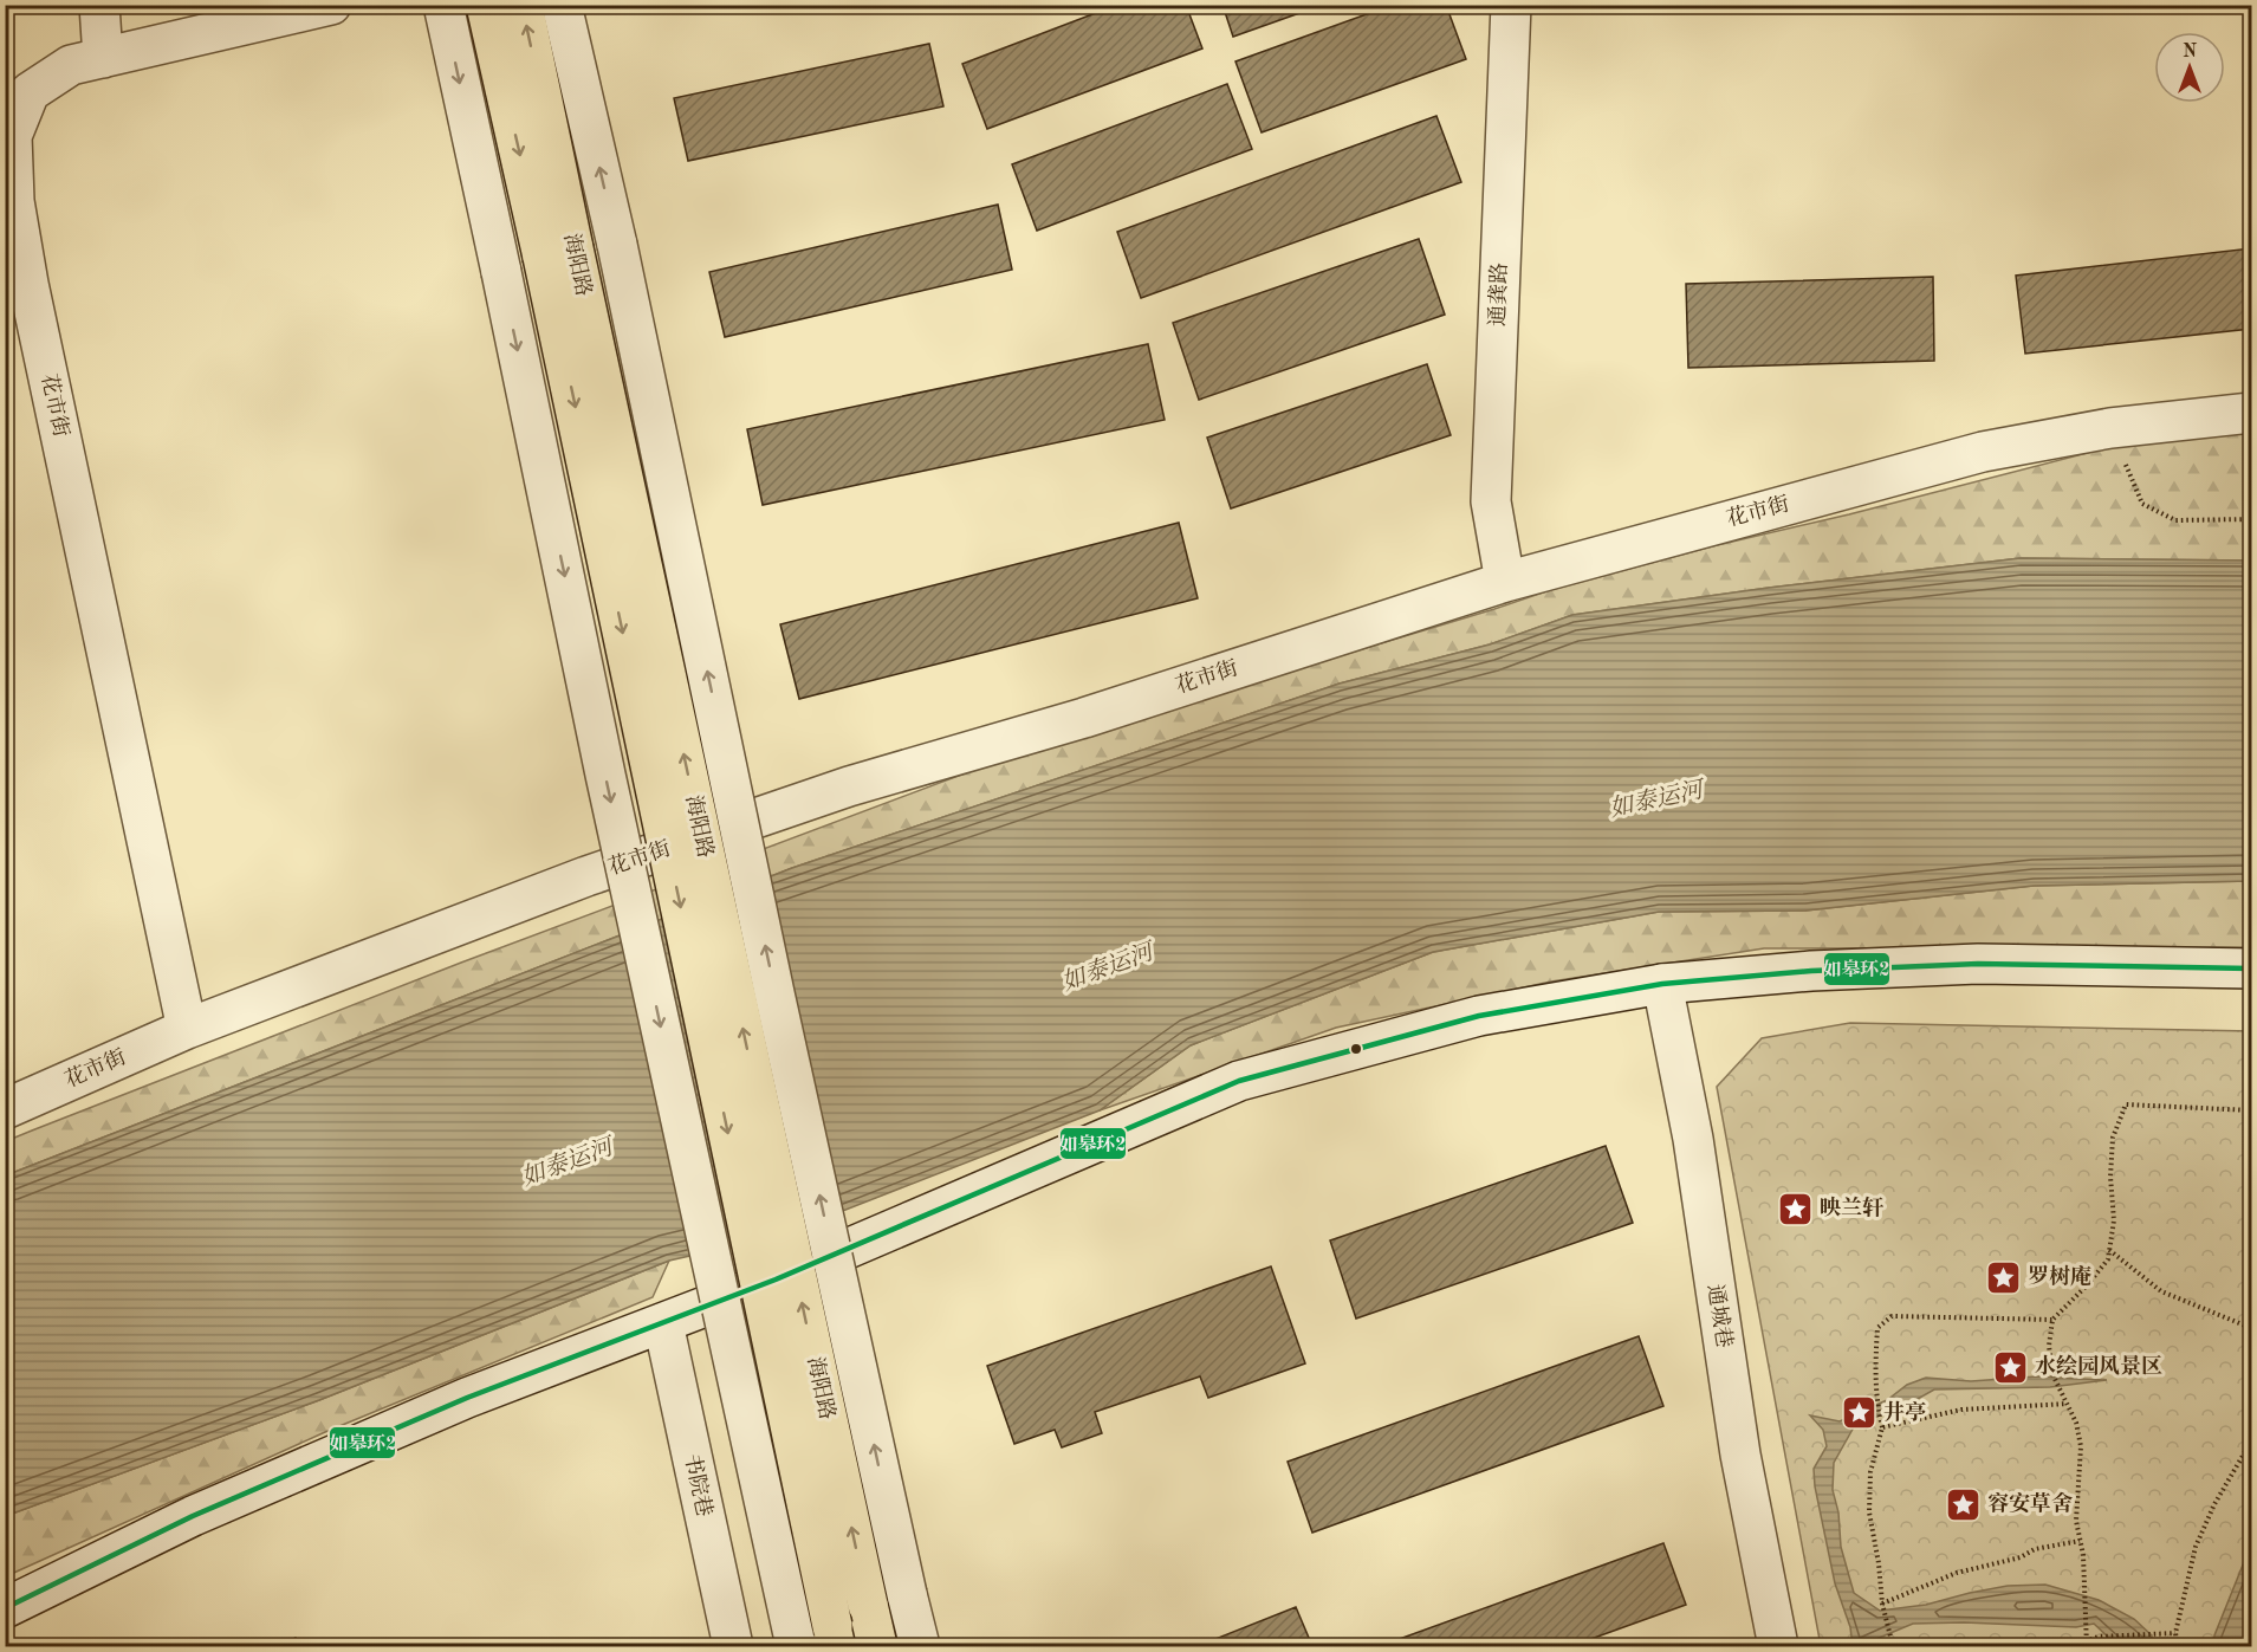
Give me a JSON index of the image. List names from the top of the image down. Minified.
{"streets":{"main road":["海阳路"],"street":["通龚路","花市街","通城巷","书院巷"]},"crossings":[["通龚路","花市街"]],"water":["如泰运河"],"places":{"place":["映兰轩","罗树庵","水绘园风景区","井亭","容安草舍"]},"lines":["transit line 如皋环2"],"north":"top"}
